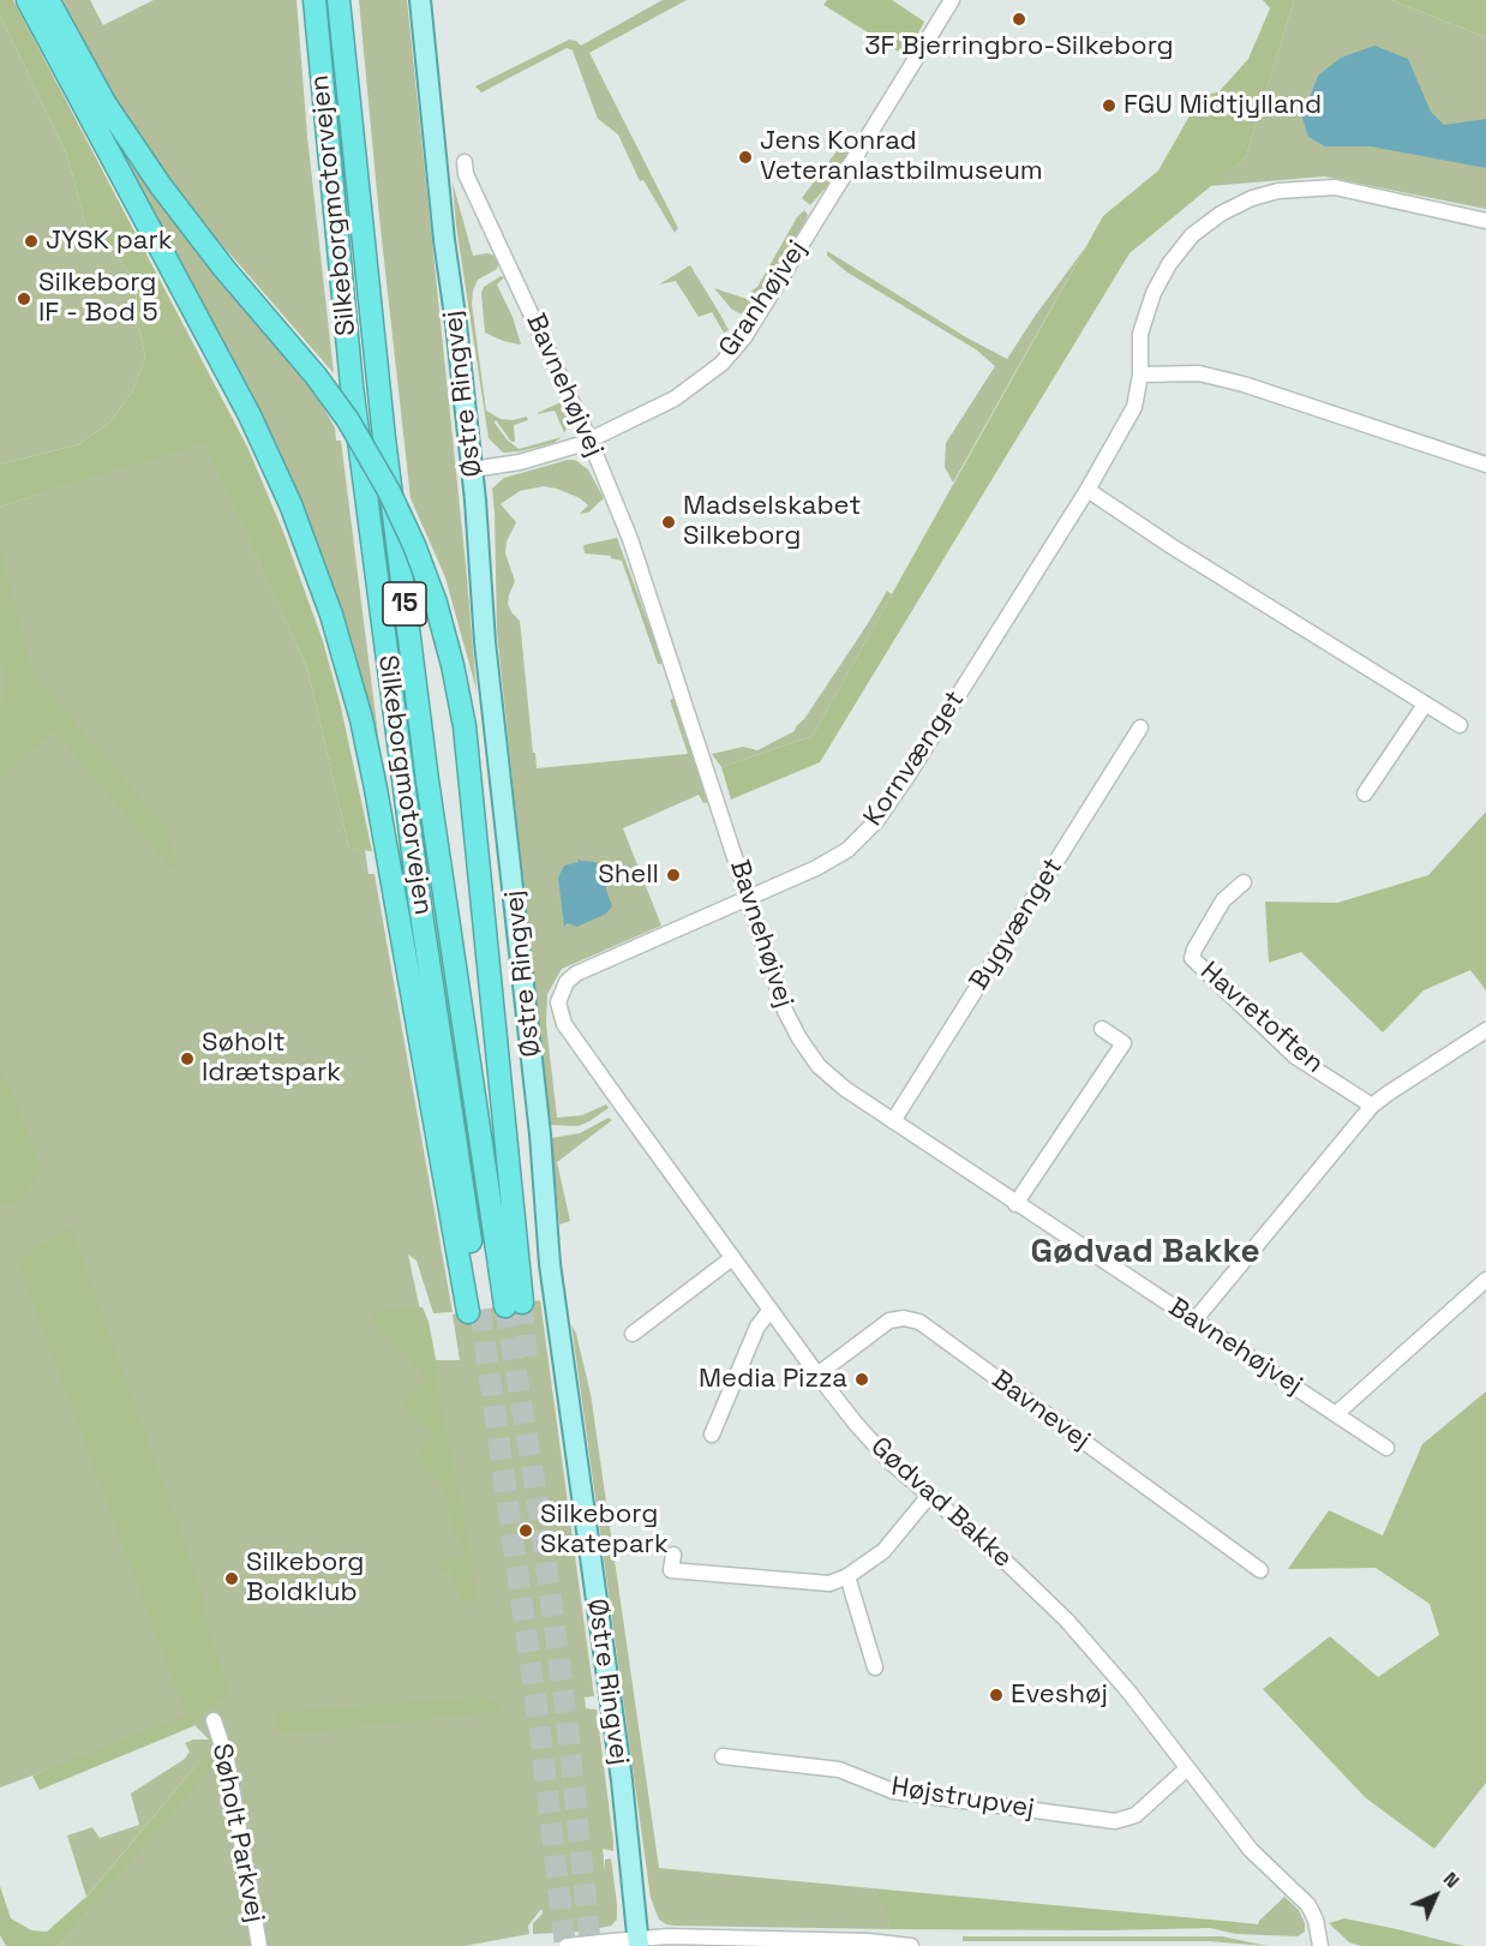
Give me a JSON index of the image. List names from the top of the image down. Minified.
{"streets":{"highway":["Silkeborgmotorvejen","15"],"main road":["Østre Ringvej"],"street":["Granhøjvej","Bavnehøjvej","Kornvænget","Bygvænget","Havretoften","Bavnevej","Gødvad Bakke","Højstrupvej","Søholt Parkvej"]},"crossings":[["Granhøjvej","Bavnehøjvej"],["Granhøjvej","Østre Ringvej"],["Bavnehøjvej","Kornvænget"],["Bavnehøjvej","Bygvænget"],["Kornvænget","Gødvad Bakke"],["Bavnevej","Gødvad Bakke"],["Gødvad Bakke","Højstrupvej"]],"districts":["Gødvad Bakke"],"places":["3F Bjerringbro-Silkeborg","FGU Midtjylland","Jens Konrad Veteranlastbilmuseum","JYSK park","Silkeborg IF - Bod 5","Madselskabet Silkeborg","Shell","Søholt Idrætspark","Media Pizza","Silkeborg Skatepark","Silkeborg Boldklub","Eveshøj"],"north":"top right"}
